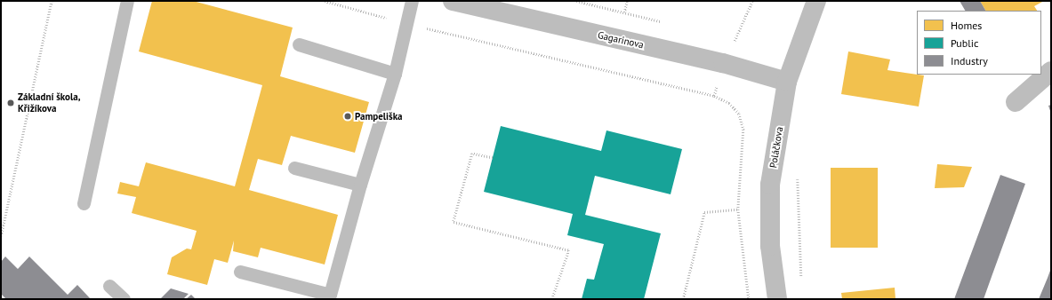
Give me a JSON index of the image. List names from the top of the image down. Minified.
{"streets":{"street":["Gagarinova","Poláčkova"]},"crossings":[["Gagarinova","Poláčkova"]],"places":["Základní škola, Křižíkova","Pampeliška"],"legend":["Homes","Public","Industry"]}
